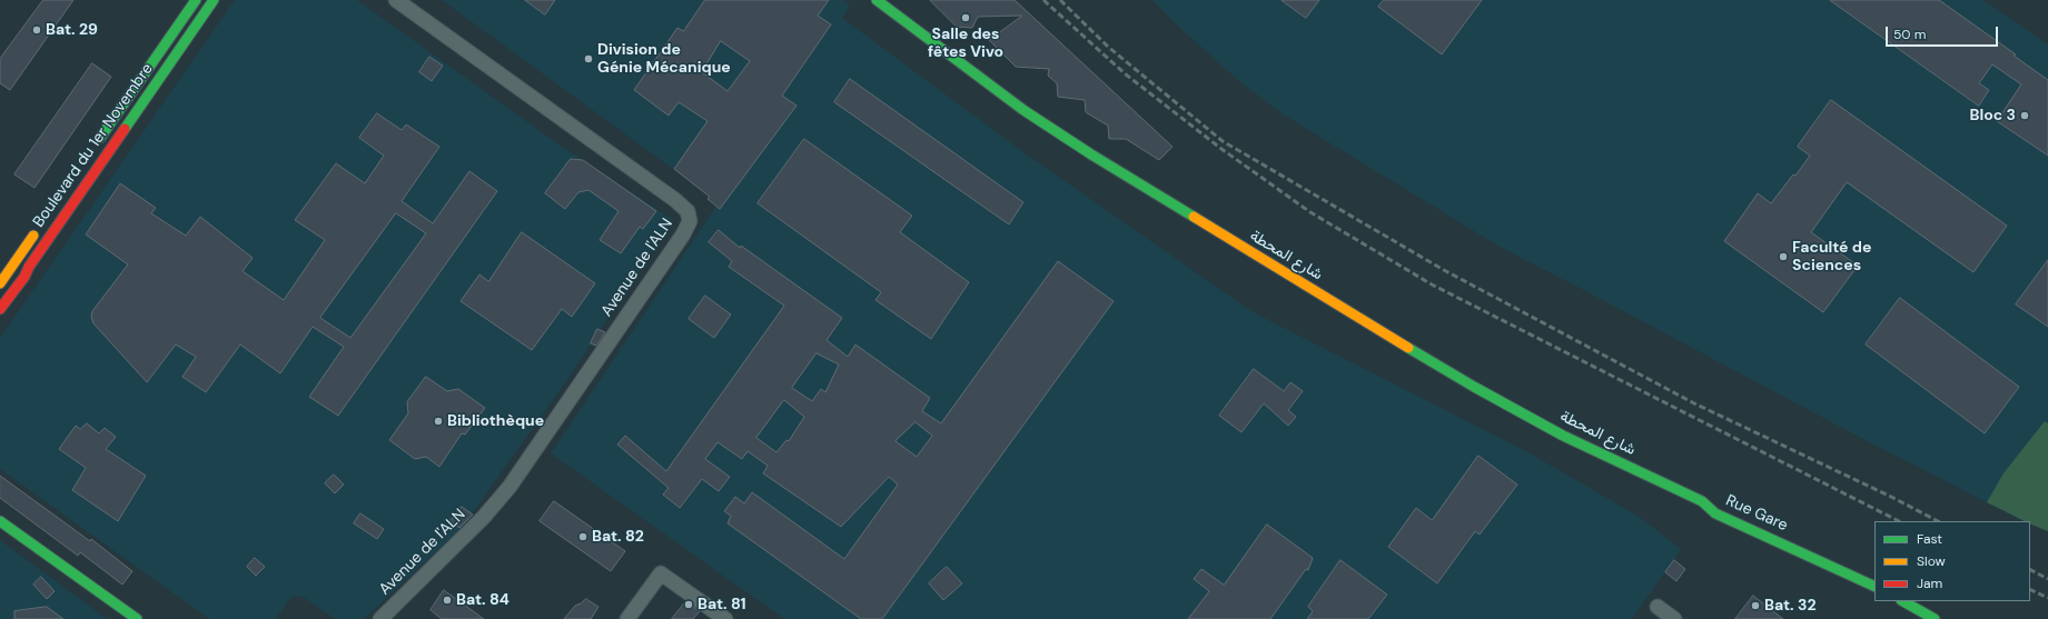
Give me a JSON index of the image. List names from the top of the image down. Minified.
{"streets":{"main road":["Boulevard du 1er Novembre","شارع المحطة","Rue Gare"],"street":["Avenue de l'ALN"]},"crossings":[["شارع المحطة","Rue Gare"]],"places":["Salle des fêtes Vivo","Bat. 29","Division de Génie Mécanique","Bloc 3","Faculté de Sciences","Bibliothèque","Bat. 82","Bat. 84","Bat. 81","Bat. 32"],"legend":["Fast","Slow","Jam"],"scale_bar":"50 m"}
